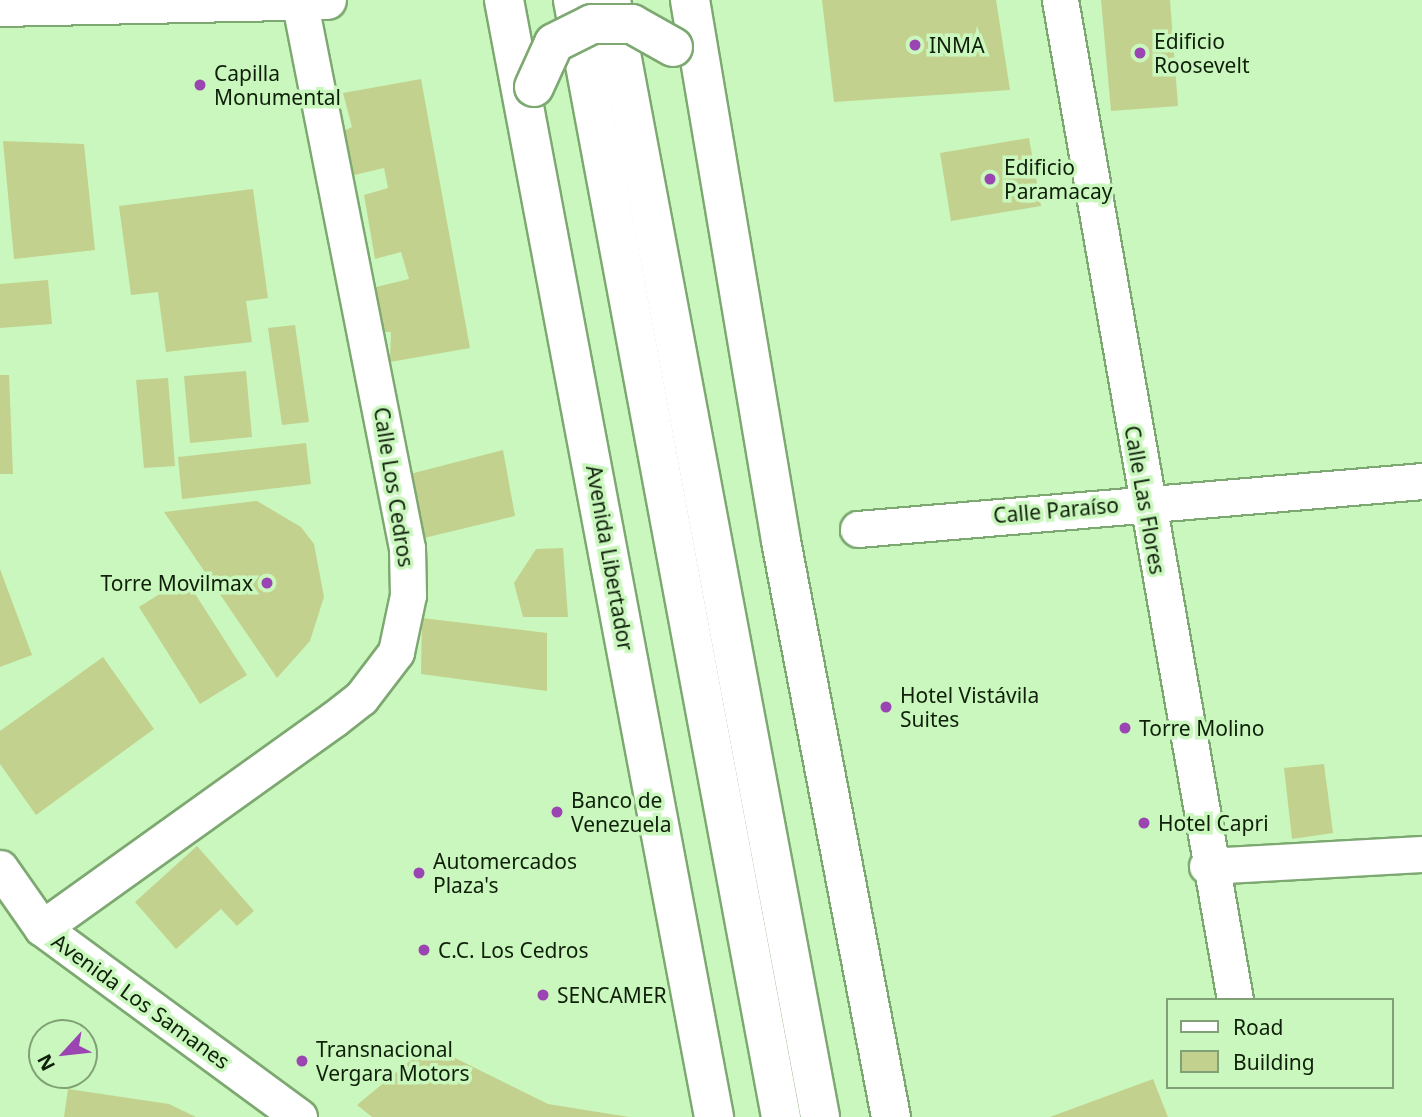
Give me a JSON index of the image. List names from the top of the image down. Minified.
{"streets":{"main road":["Avenida Libertador"],"street":["Calle Los Cedros","Calle Las Flores","Calle Paraíso","Avenida Los Samanes"]},"crossings":[["Calle Los Cedros","Avenida Los Samanes"],["Calle Las Flores","Calle Paraíso"]],"places":["INMA","Edificio Roosevelt","Capilla Monumental","Edificio Paramacay","Torre Movilmax","Hotel Vistávila Suites","Torre Molino","Banco de Venezuela","Hotel Capri","Automercados Plaza's","C.C. Los Cedros","SENCAMER","Transnacional Vergara Motors"],"legend":["Road","Building"],"north":"bottom left"}
